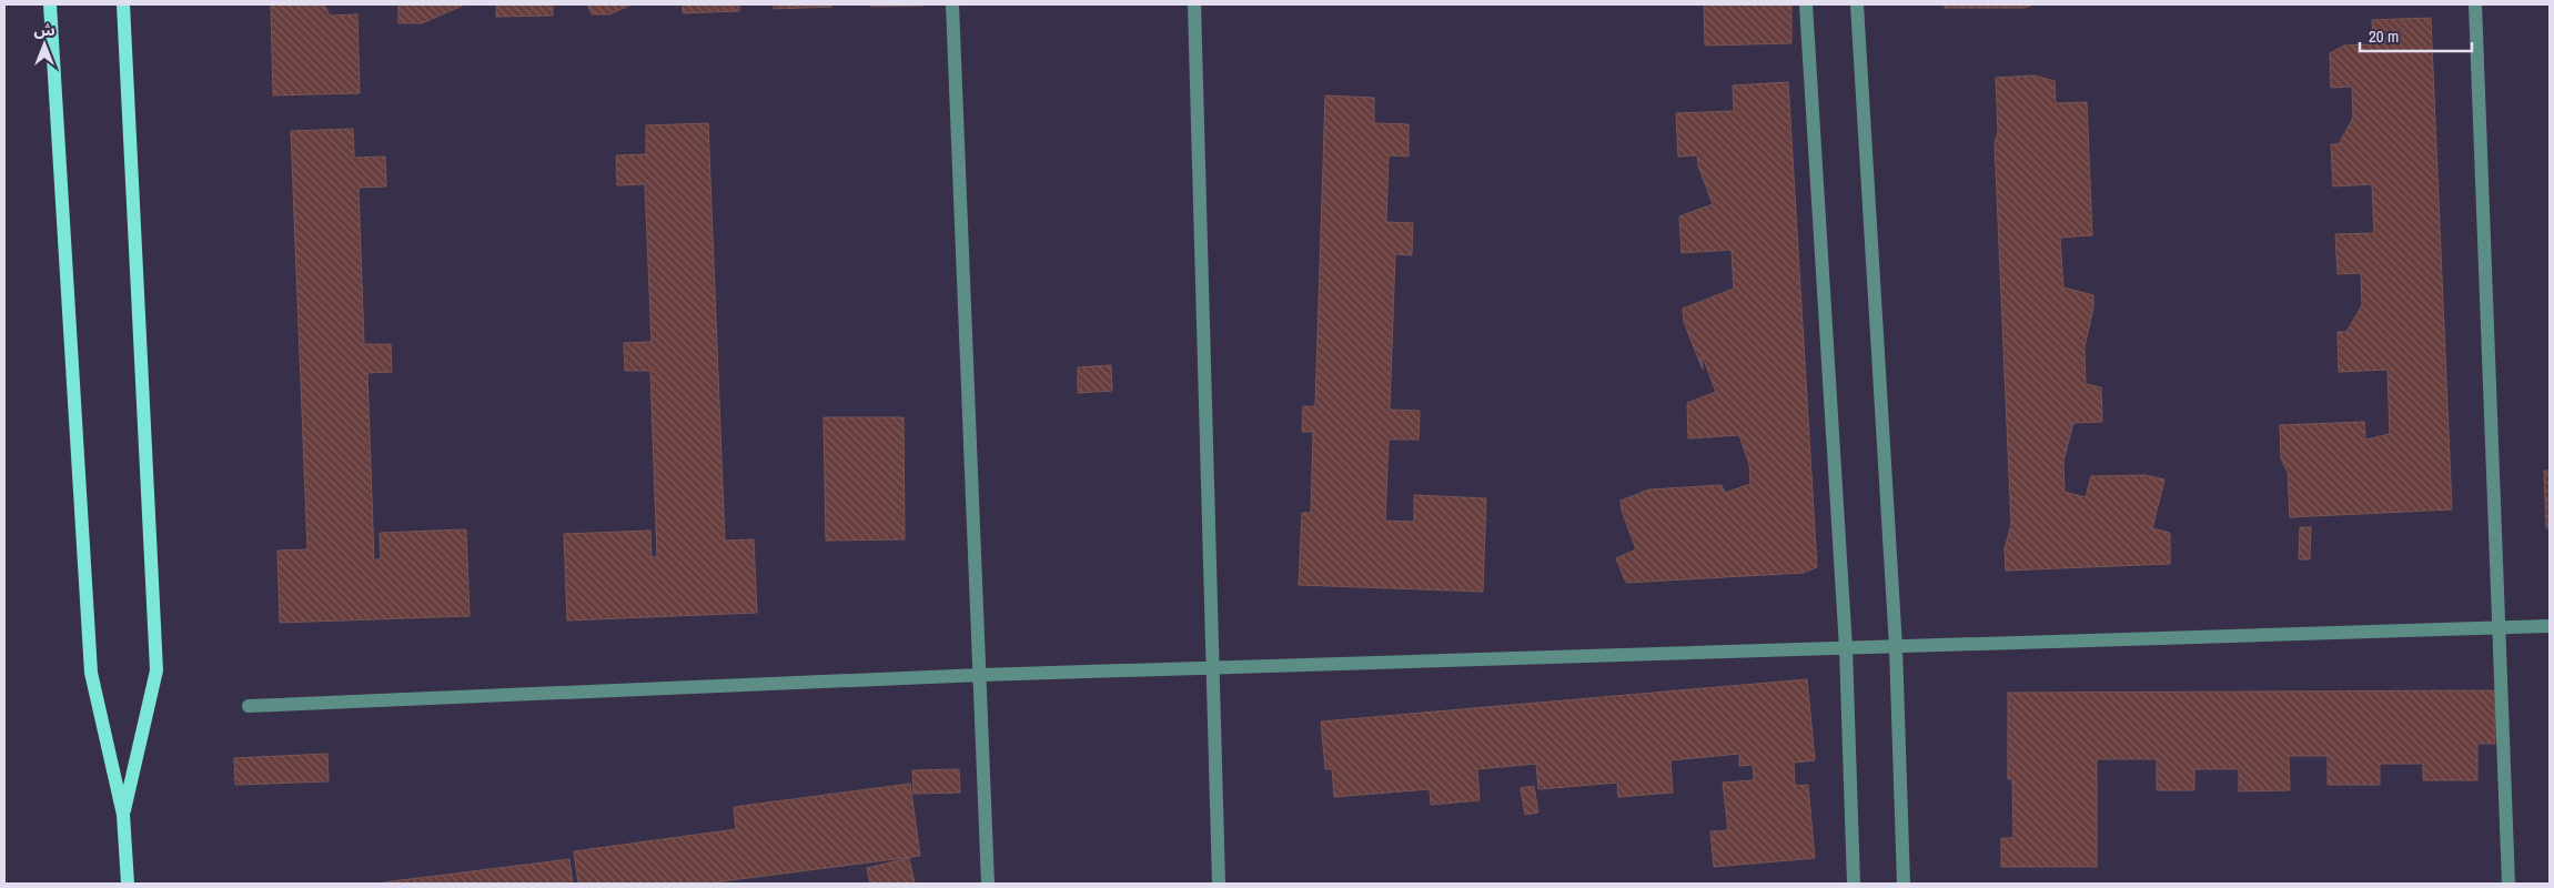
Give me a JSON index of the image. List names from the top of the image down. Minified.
{"scale_bar":"20 m","north":"top"}
